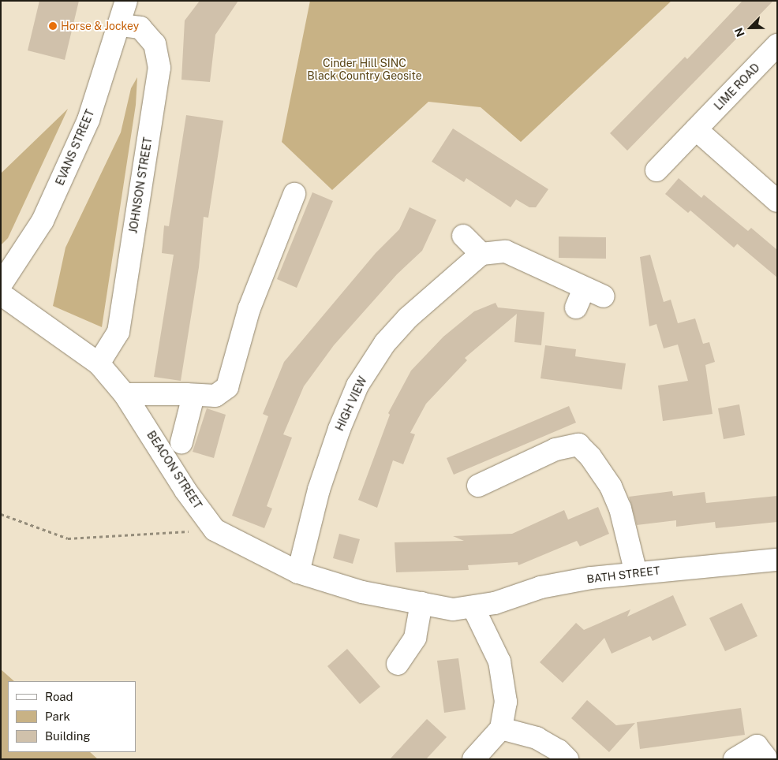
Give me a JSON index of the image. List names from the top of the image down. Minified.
{"streets":{"street":["LIME ROAD","EVANS STREET","JOHNSON STREET","HIGH VIEW","BEACON STREET","BATH STREET"]},"crossings":[["EVANS STREET","JOHNSON STREET"],["JOHNSON STREET","BEACON STREET"],["HIGH VIEW","BEACON STREET"],["BEACON STREET","BATH STREET"]],"parks":["Cinder Hill SINC Black Country Geosite"],"places":["Horse & Jockey"],"legend":["Road","Park","Building"],"north":"bottom left"}
